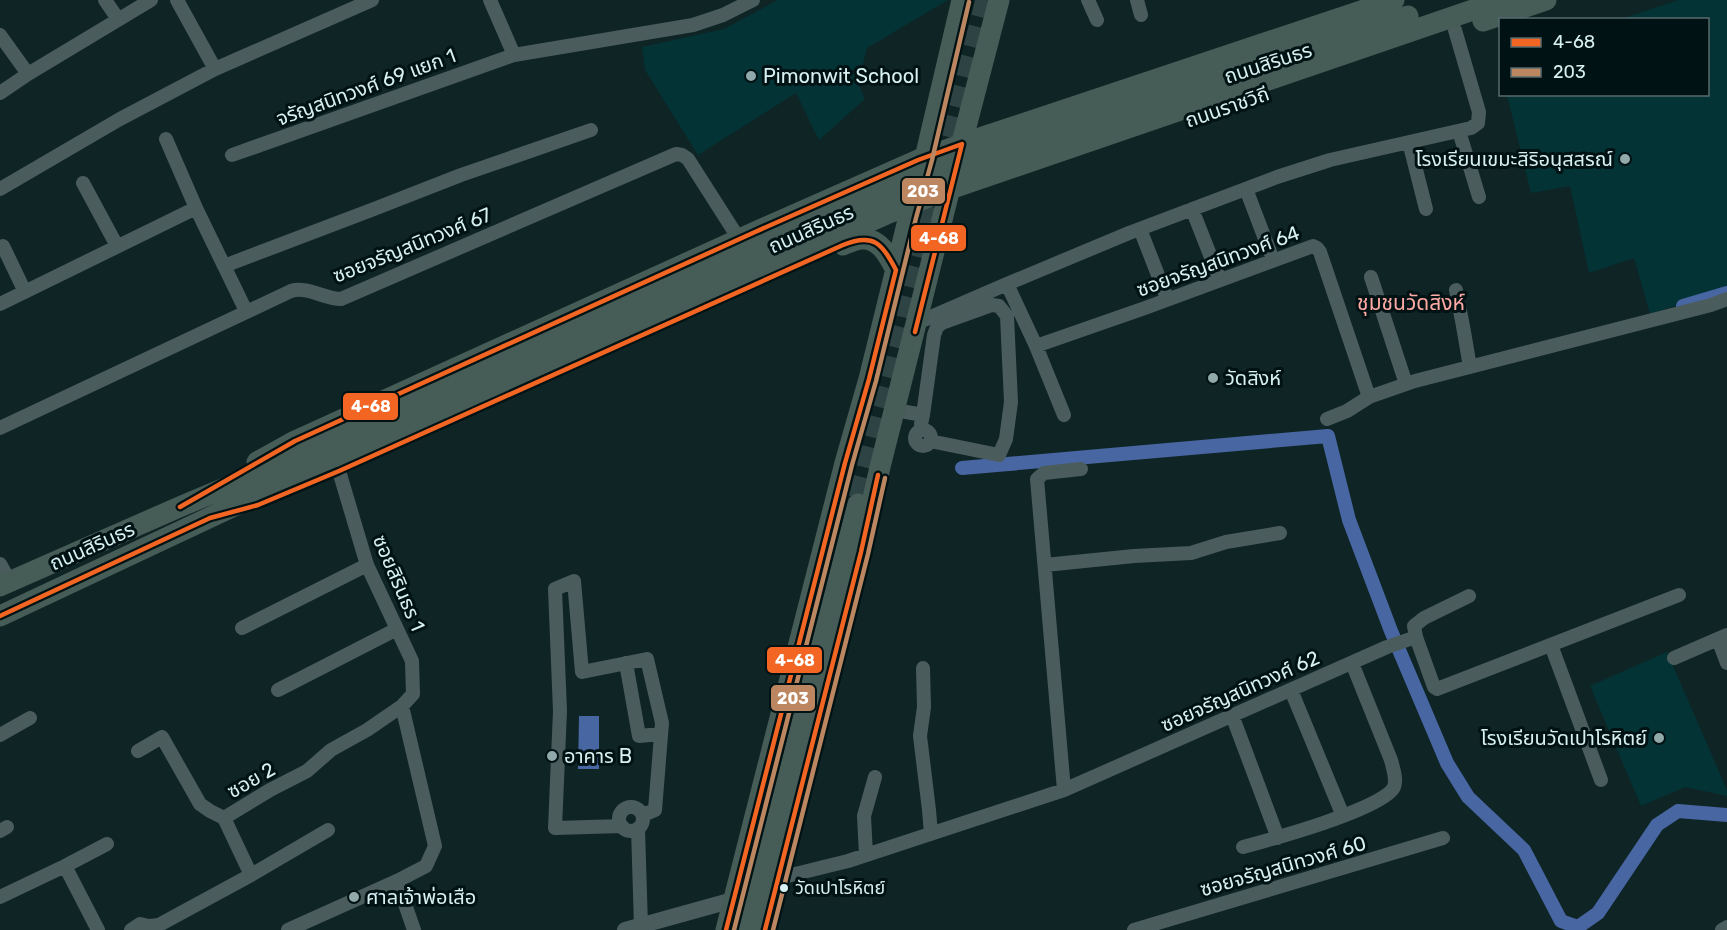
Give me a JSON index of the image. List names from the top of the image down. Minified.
{"streets":{"main road":["ถนนสิรินธร","ถนนราชวิถี"],"street":["จรัญสนิทวงศ์ 69 แยก 1","ซอยจรัญสนิทวงศ์ 67","ซอยจรัญสนิทวงศ์ 64","ซอยสิรินธร 1","ซอยจรัญสนิทวงศ์ 62","ซอย 2","ซอยจรัญสนิทวงศ์ 60"]},"crossings":[["ถนนสิรินธร","ถนนราชวิถี"],["ถนนสิรินธร","ซอยจรัญสนิทวงศ์ 67"],["ถนนสิรินธร","ซอยสิรินธร 1"],["ซอยสิรินธร 1","ซอย 2"]],"districts":["ชุมชนวัดสิงห์"],"places":["Pimonwit School","โรงเรียนเขมะสิริอนุสสรณ์","วัดสิงห์","โรงเรียนวัดเปาโรหิตย์","อาคาร B","วัดเปาโรหิตย์","ศาลเจ้าพ่อเสือ"],"lines":["transit line 203","transit line 4-68"],"legend":["4-68","203"]}
